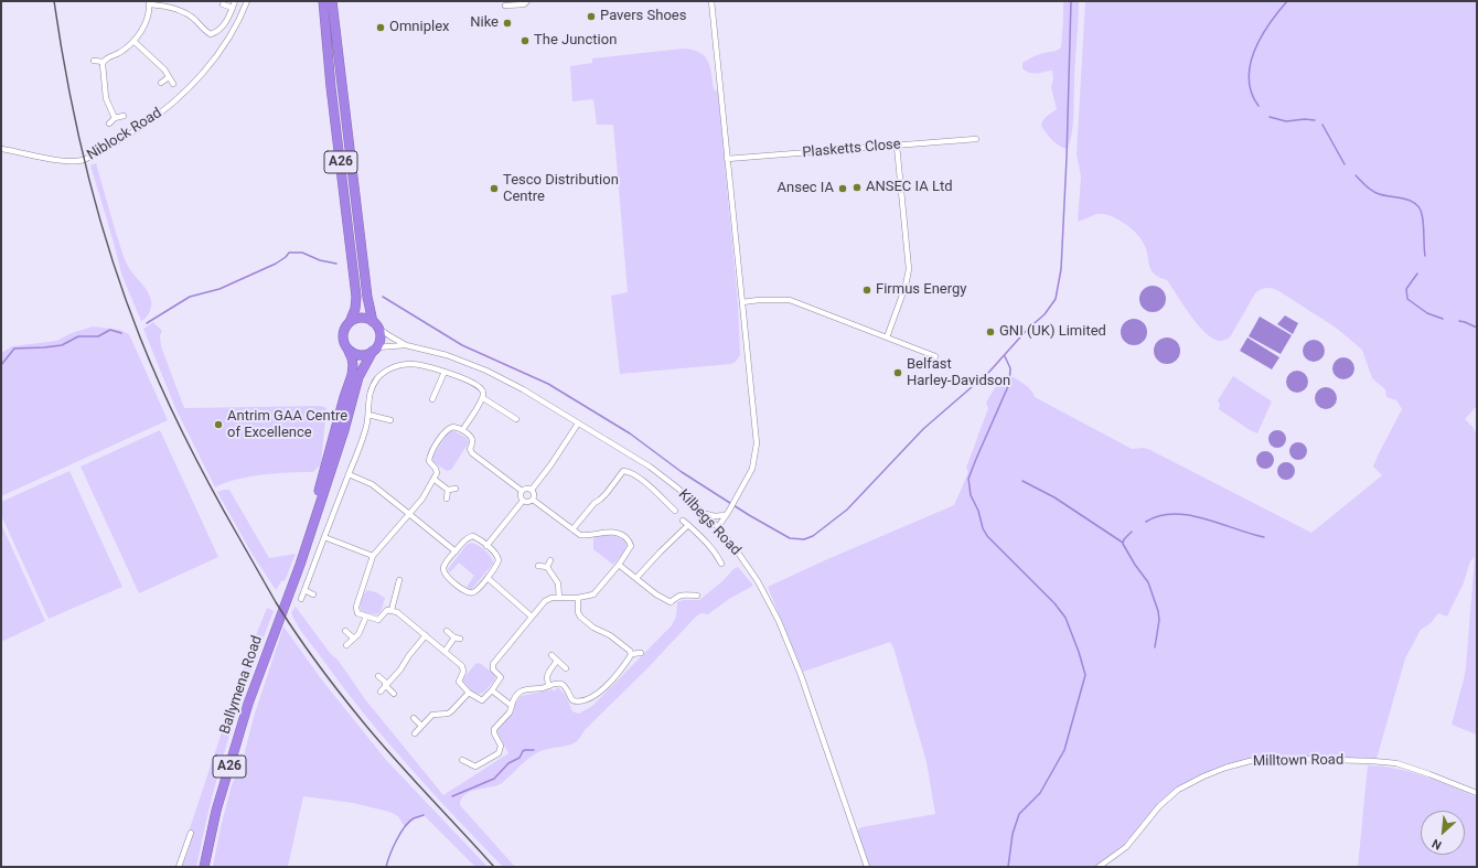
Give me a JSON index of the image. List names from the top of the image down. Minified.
{"streets":{"highway":["A26","Ballymena Road"],"street":["Niblock Road","Plasketts Close","Kilbegs Road","Milltown Road"]},"crossings":[["A26","Kilbegs Road"],["A26","Ballymena Road"],["Kilbegs Road","Ballymena Road"]],"places":["Pavers Shoes","Nike","Omniplex","The Junction","ANSEC IA Ltd","Tesco Distribution Centre","Ansec IA","Firmus Energy","GNI (UK) Limited","Belfast Harley-Davidson","Antrim GAA Centre of Excellence"],"north":"bottom left"}
